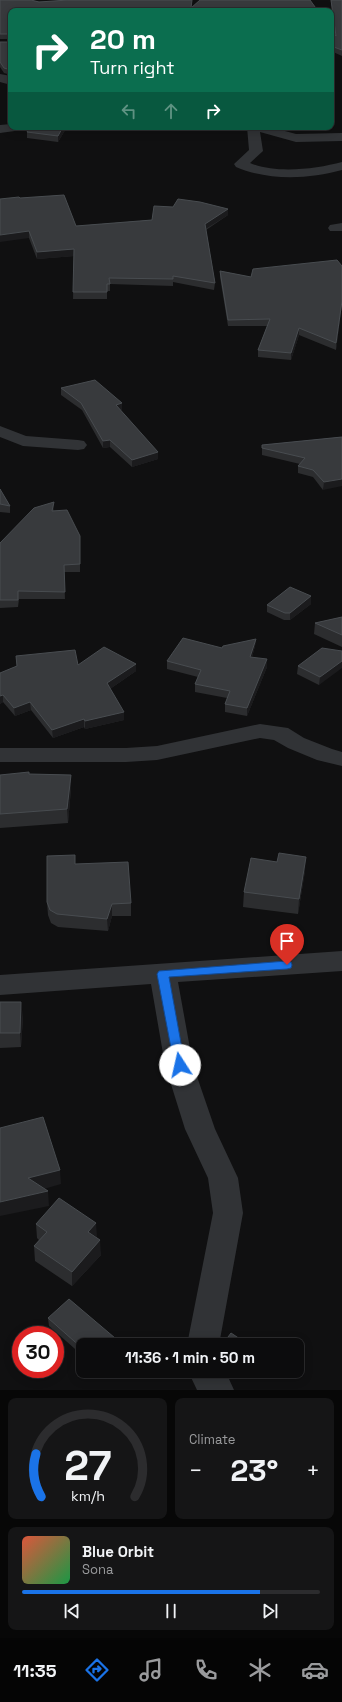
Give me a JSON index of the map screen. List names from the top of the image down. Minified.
{"page":{"turn":["20 m","Turn right"],"limit":"30","trip":"11:36 · 1 min · 50 m","tile":"Climate","heat":["−","23°","+"],"song":["Blue Orbit","Sona"],"tabs":"11:35","gauge":["27","km/h"]}}
